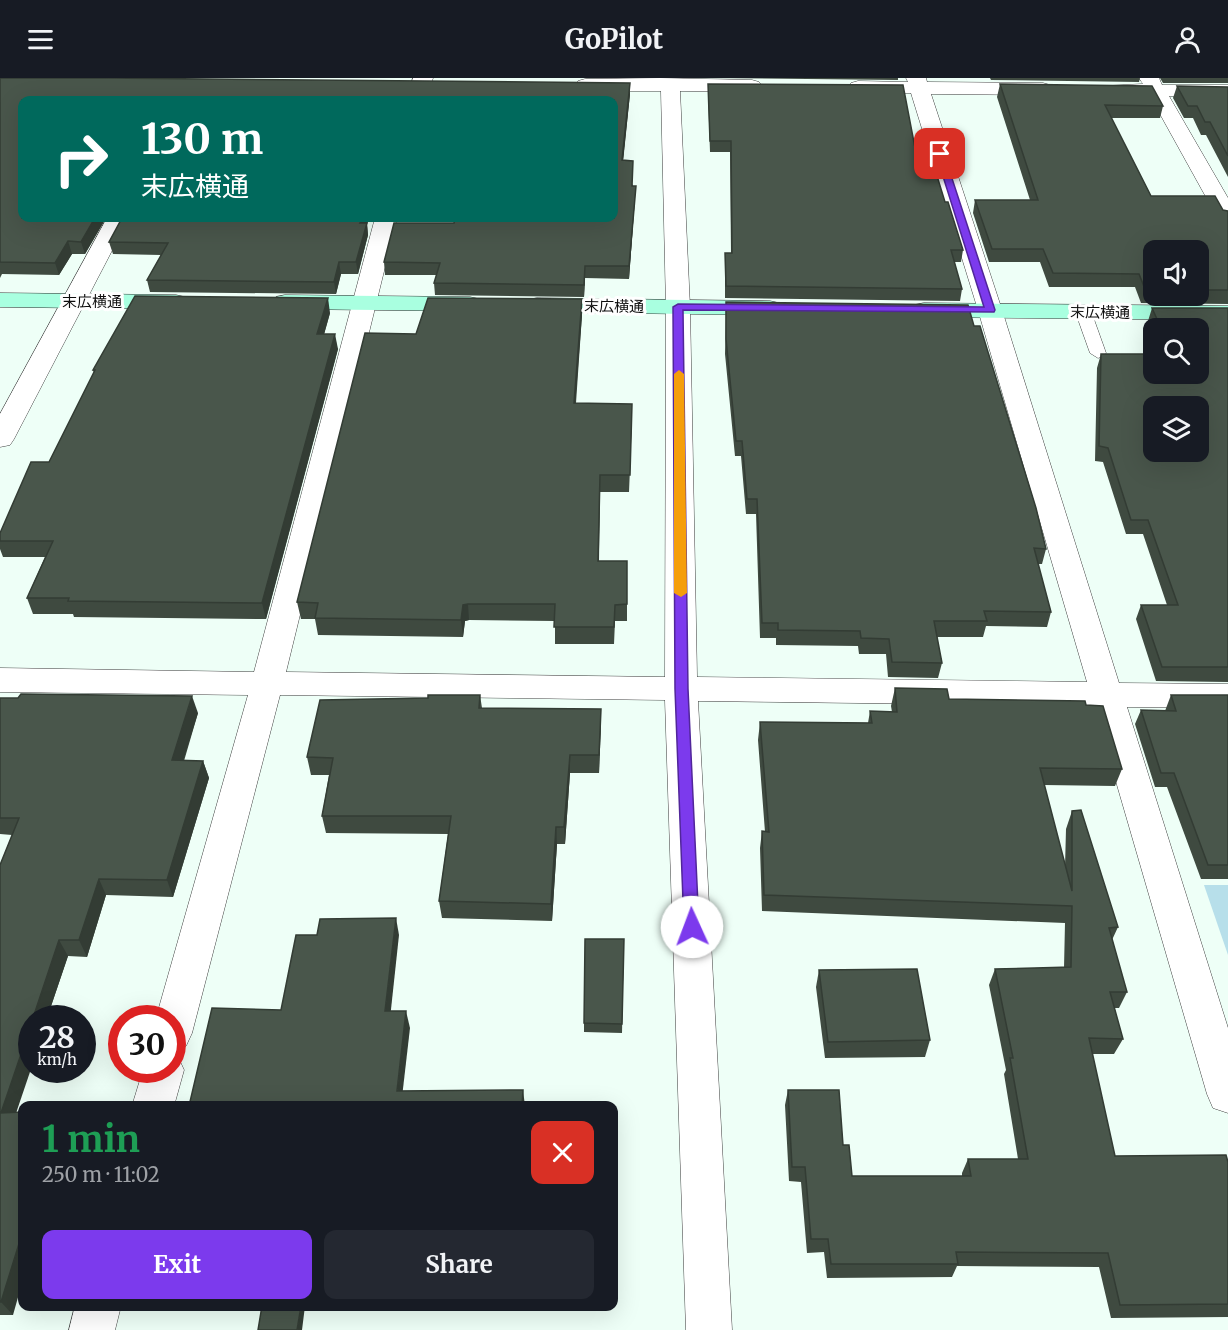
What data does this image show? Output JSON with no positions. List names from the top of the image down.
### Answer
{
  "streets": {
    "street": ["末広横通"]
  },
  "page": {
    "header": "GoPilot",
    "turn": ["130 m", "末広横通"],
    "speed": "28 km/h",
    "limit": "30",
    "heading": ["1 min", "250 m · 11:02"],
    "buttons": ["Exit", "Share"]
  }
}
